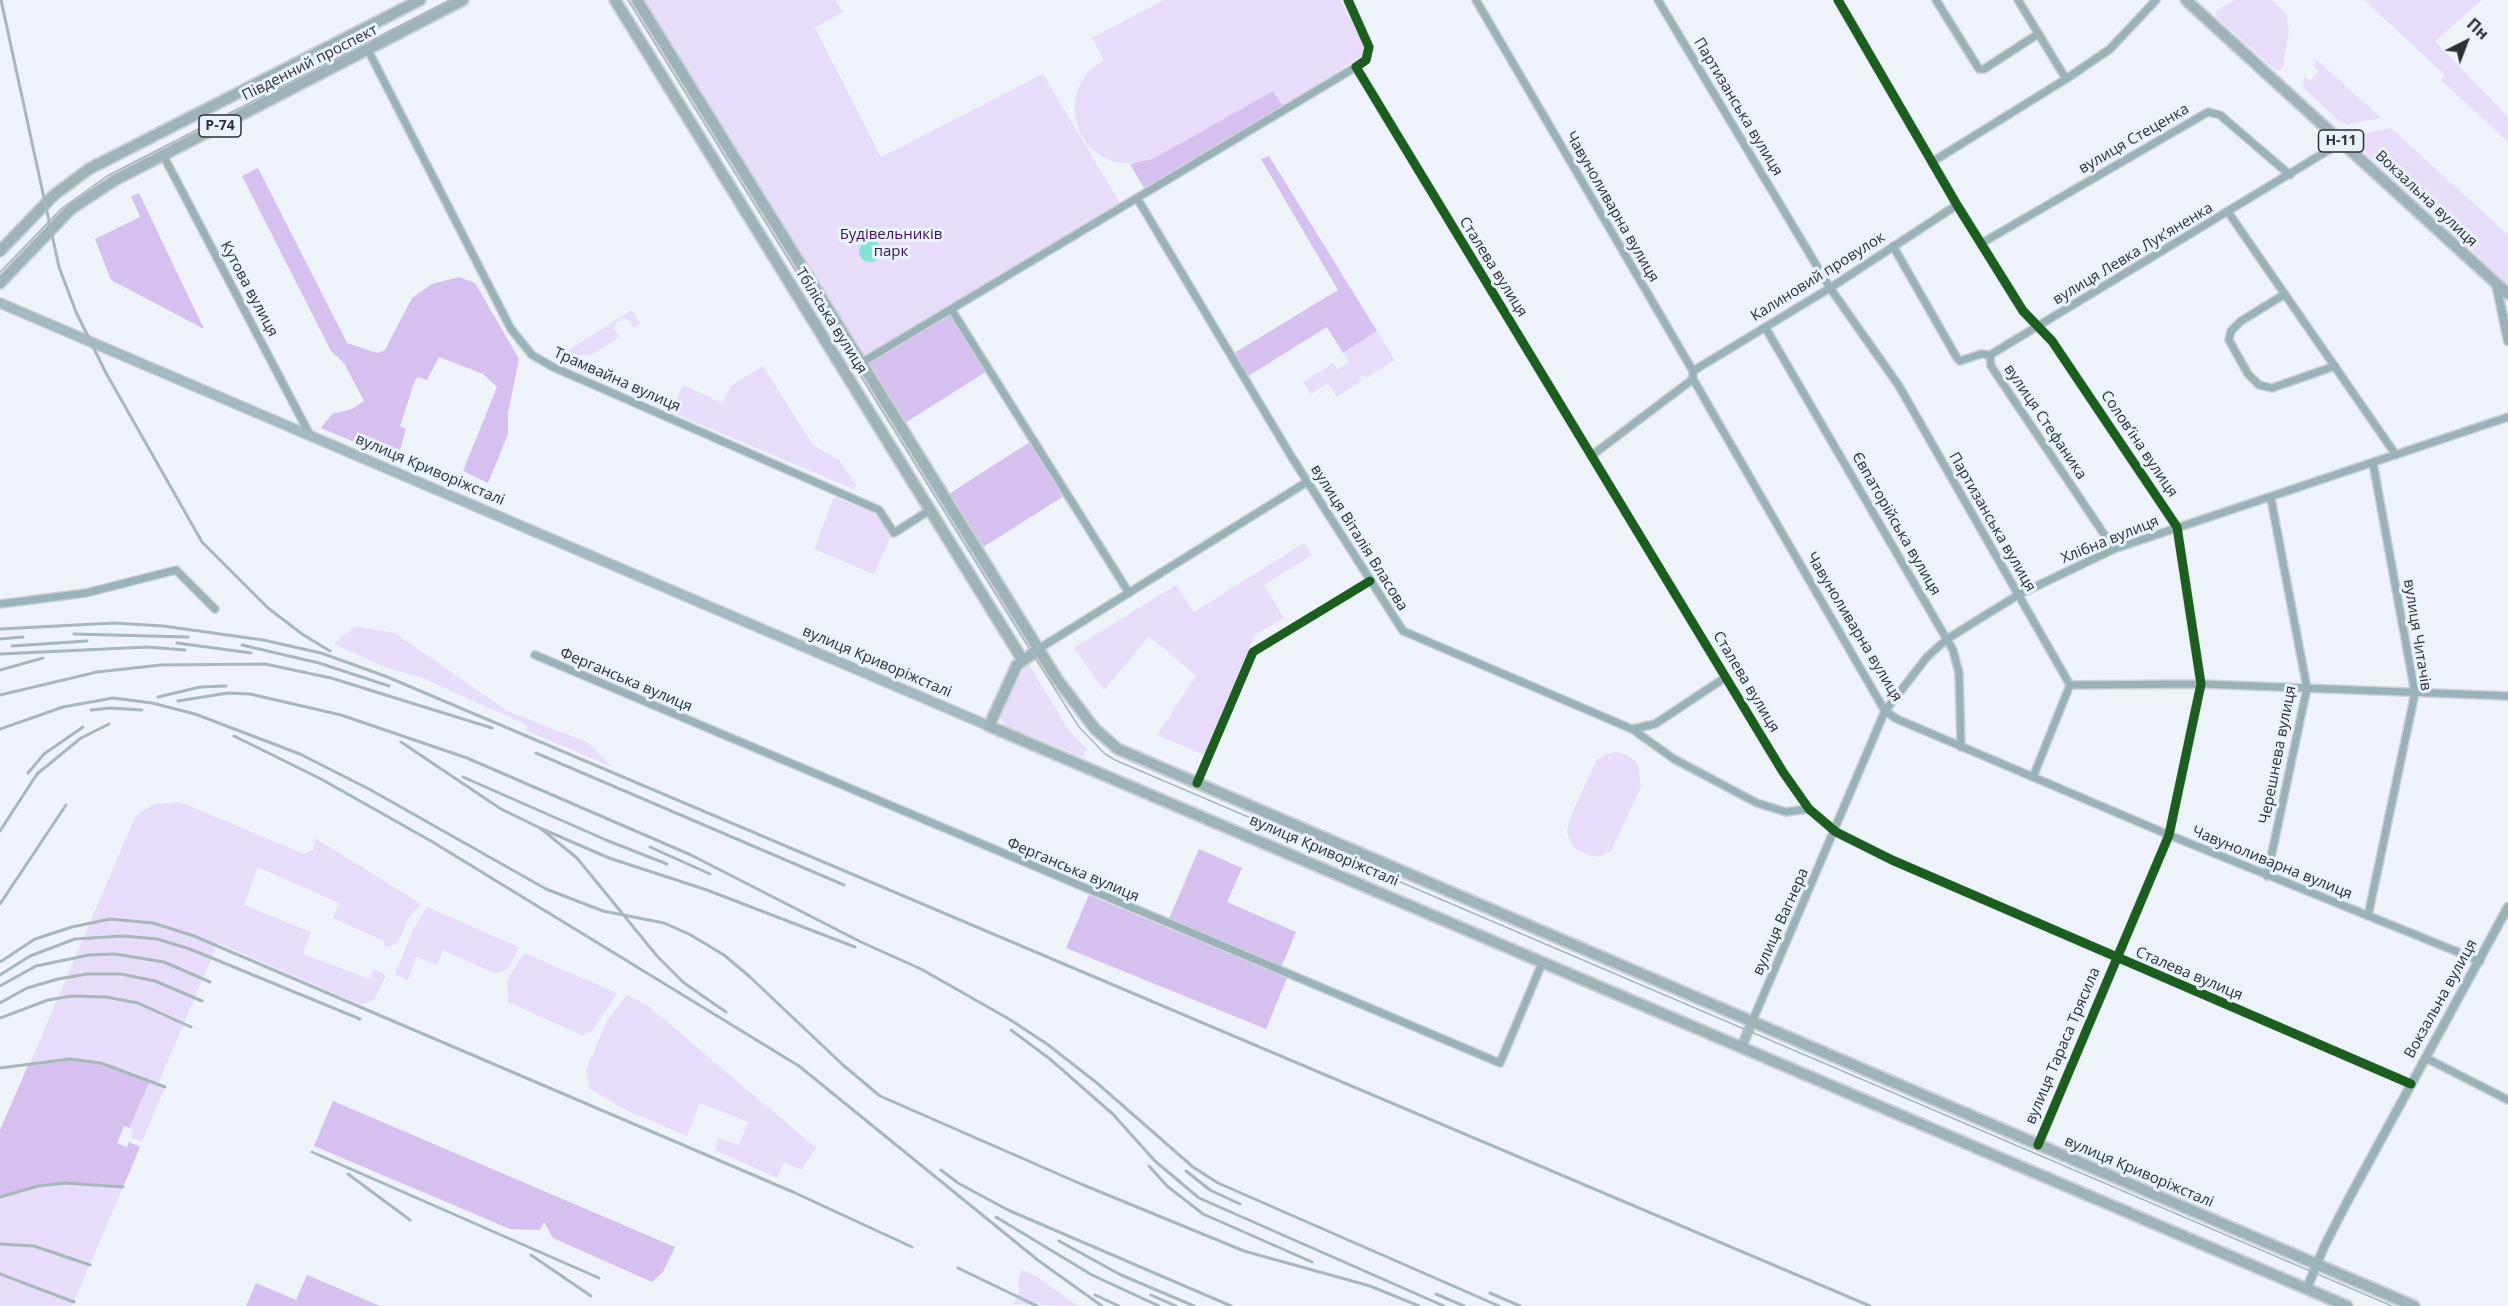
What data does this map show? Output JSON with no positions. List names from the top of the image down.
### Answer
{
  "streets": {
    "main road": [
      "Південний проспект",
      "Р-74",
      "Н-11",
      "Вокзальна вулиця",
      "Тбіліська вулиця",
      "вулиця Криворіжсталі"
    ],
    "street": [
      "Партизанська вулиця",
      "вулиця Стеценка",
      "Чавуноливарна вулиця",
      "вулиця Левка Лукʼяненка",
      "Сталева вулиця",
      "Калиновий провулок",
      "Кутова вулиця",
      "Трамвайна вулиця",
      "вулиця Стефаника",
      "Соловʼїна вулиця",
      "Євпаторійська вулиця",
      "вулиця Віталія Власова",
      "Хлібна вулиця",
      "вулиця Читачів",
      "Ферганська вулиця",
      "Черешнева вулиця",
      "вулиця Вагнера",
      "вулиця Тараса Трясила"
    ]
  },
  "crossings": [
    ["Південний проспект", "Кутова вулиця"],
    ["Південний проспект", "Трамвайна вулиця"],
    ["Партизанська вулиця", "Калиновий провулок"],
    ["Партизанська вулиця", "Хлібна вулиця"],
    ["вулиця Стеценка", "вулиця Левка Лукʼяненка"],
    ["вулиця Стеценка", "Соловʼїна вулиця"],
    ["Н-11", "Вокзальна вулиця"],
    ["Вокзальна вулиця", "Чавуноливарна вулиця"],
    ["Вокзальна вулиця", "вулиця Левка Лукʼяненка"],
    ["Вокзальна вулиця", "Сталева вулиця"],
    ["Вокзальна вулиця", "вулиця Криворіжсталі"],
    ["Чавуноливарна вулиця", "Калиновий провулок"],
    ["Чавуноливарна вулиця", "Соловʼїна вулиця"],
    ["Чавуноливарна вулиця", "Євпаторійська вулиця"],
    ["Чавуноливарна вулиця", "Хлібна вулиця"],
    ["Чавуноливарна вулиця", "вулиця Читачів"],
    ["Чавуноливарна вулиця", "Черешнева вулиця"],
    ["вулиця Левка Лукʼяненка", "вулиця Стефаника"],
    ["вулиця Левка Лукʼяненка", "Соловʼїна вулиця"],
    ["Сталева вулиця", "Калиновий провулок"],
    ["Сталева вулиця", "Соловʼїна вулиця"],
    ["Сталева вулиця", "вулиця Віталія Власова"],
    ["Сталева вулиця", "Хлібна вулиця"],
    ["Сталева вулиця", "вулиця Вагнера"],
    ["Сталева вулиця", "вулиця Тараса Трясила"],
    ["Калиновий провулок", "вулиця Стефаника"],
    ["Калиновий провулок", "Соловʼїна вулиця"],
    ["Калиновий провулок", "Євпаторійська вулиця"],
    ["Кутова вулиця", "вулиця Криворіжсталі"],
    ["Тбіліська вулиця", "Трамвайна вулиця"],
    ["Тбіліська вулиця", "вулиця Криворіжсталі"],
    ["вулиця Стефаника", "Хлібна вулиця"],
    ["Соловʼїна вулиця", "Хлібна вулиця"],
    ["Соловʼїна вулиця", "вулиця Тараса Трясила"],
    ["вулиця Криворіжсталі", "Ферганська вулиця"],
    ["вулиця Криворіжсталі", "вулиця Вагнера"],
    ["вулиця Криворіжсталі", "вулиця Тараса Трясила"],
    ["Євпаторійська вулиця", "Хлібна вулиця"],
    ["Хлібна вулиця", "вулиця Читачів"],
    ["Хлібна вулиця", "Черешнева вулиця"],
    ["Хлібна вулиця", "вулиця Вагнера"]
  ],
  "parks": ["Будівельників парк"],
  "north": "top right"
}
